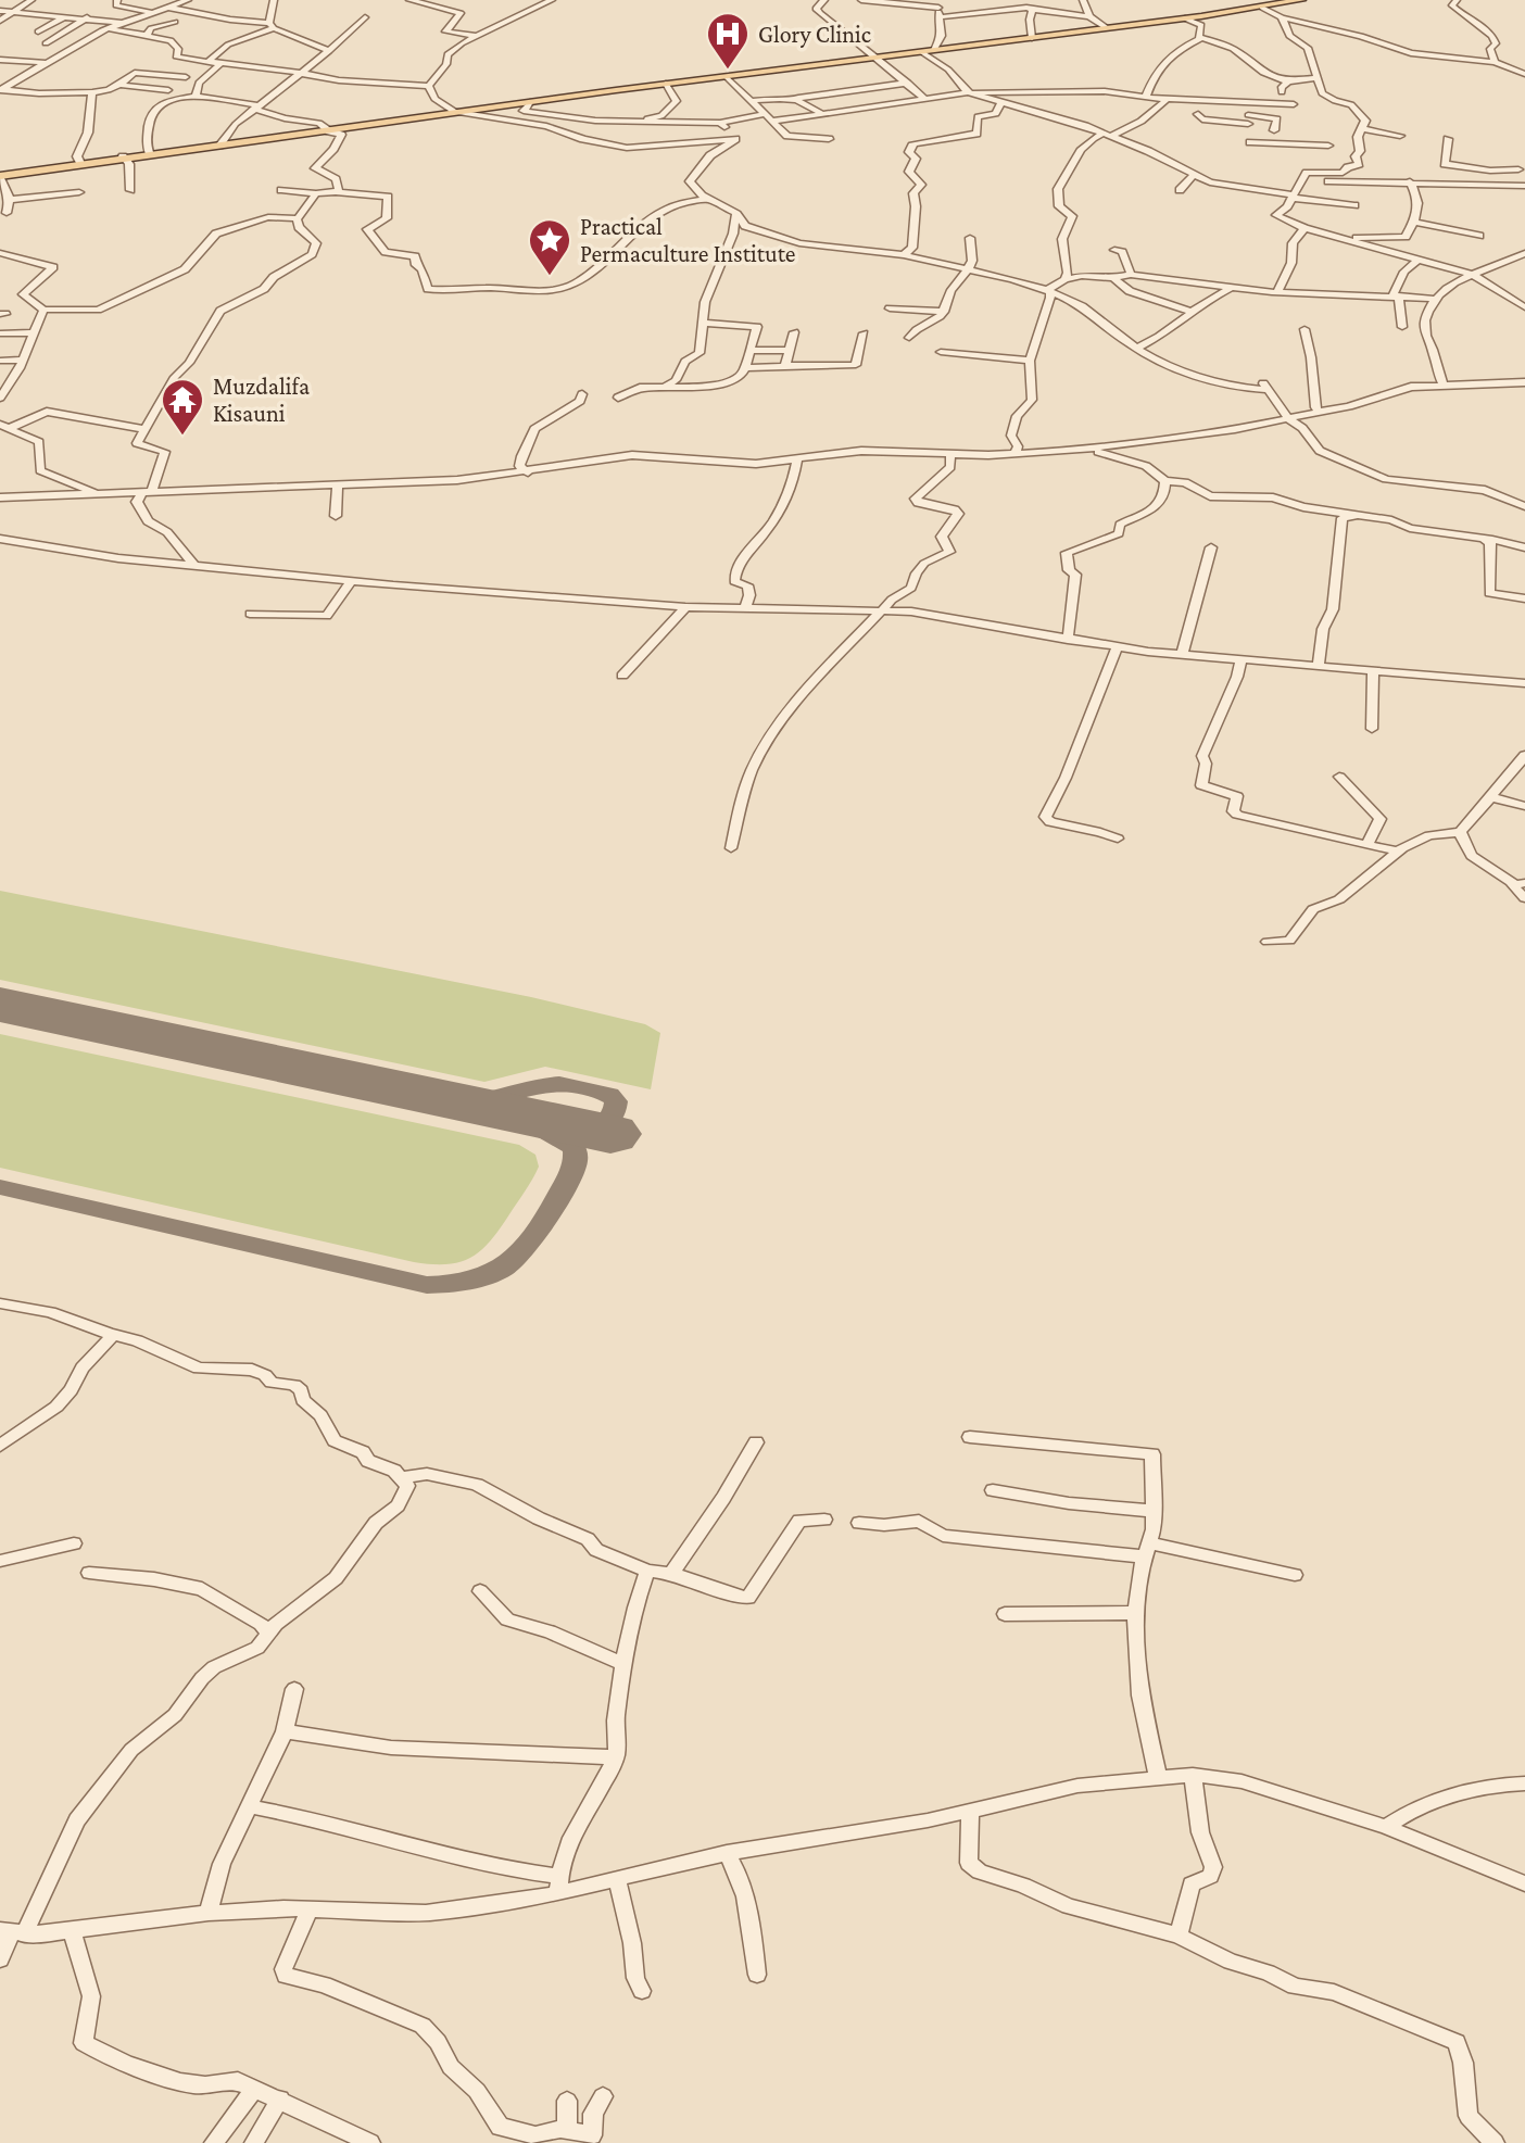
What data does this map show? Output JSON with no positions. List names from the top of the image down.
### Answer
{
  "places": {
    "hospital": ["Glory Clinic"],
    "place": ["Practical Permaculture Institute"],
    "temple": ["Muzdalifa Kisauni"]
  }
}
